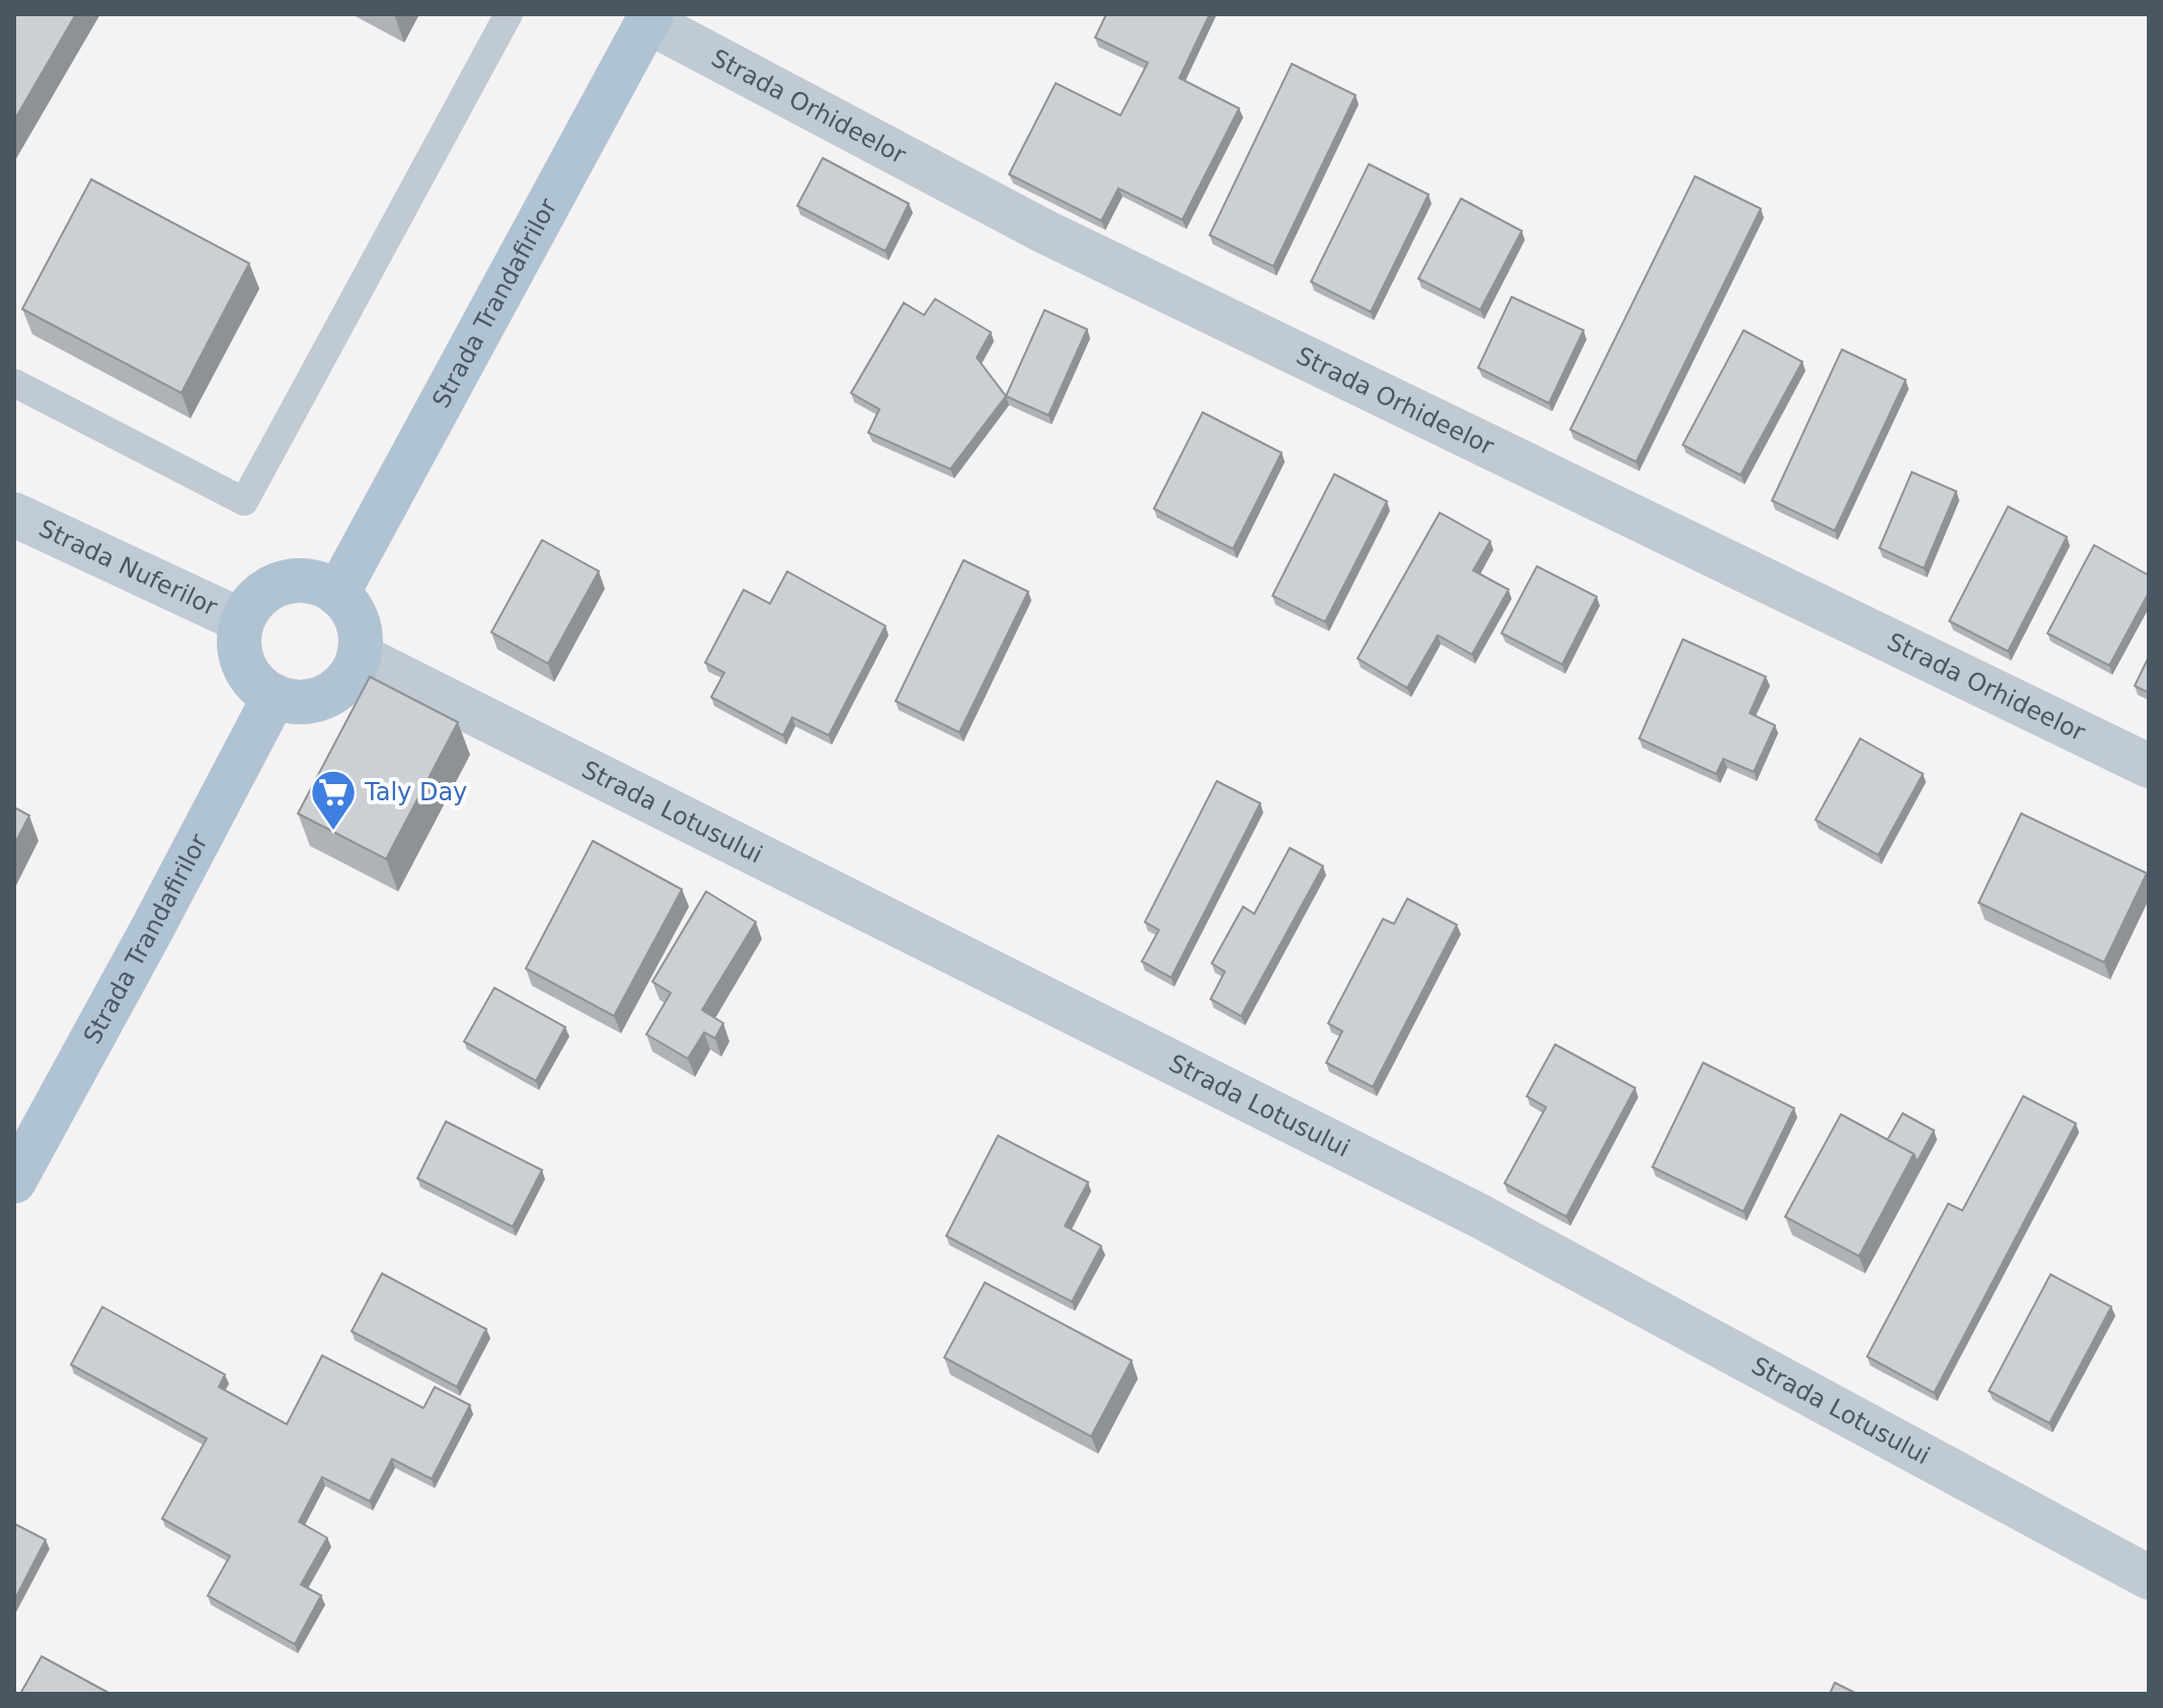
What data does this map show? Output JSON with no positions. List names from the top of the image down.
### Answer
{
  "streets": {
    "main road": ["Strada Trandafirilor", "Strada Nuferilor"],
    "street": ["Strada Orhideelor", "Strada Lotusului"]
  },
  "crossings": [
    ["Strada Orhideelor", "Strada Trandafirilor"],
    ["Strada Trandafirilor", "Strada Nuferilor"],
    ["Strada Trandafirilor", "Strada Lotusului"],
    ["Strada Nuferilor", "Strada Lotusului"]
  ],
  "places": {
    "supermarket": ["Taly Day"]
  }
}
